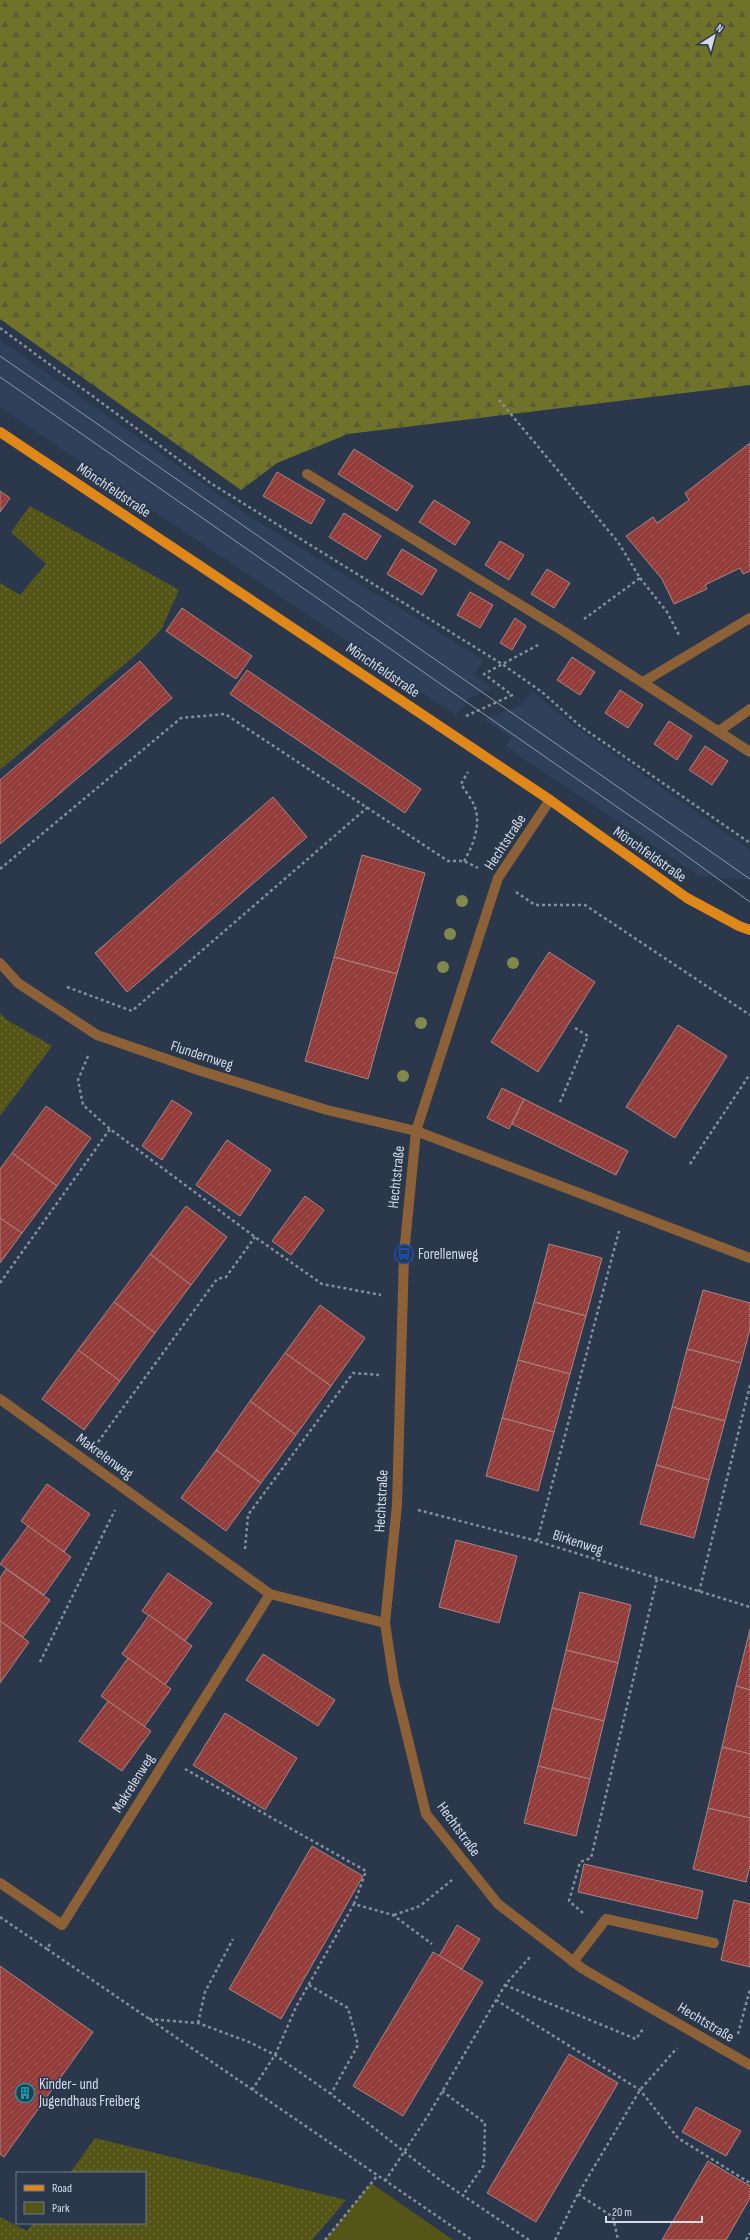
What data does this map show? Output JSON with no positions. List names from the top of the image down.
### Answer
{
  "streets": {
    "main road": ["Mönchfeldstraße"],
    "street": ["Hechtstraße", "Flundernweg", "Makrelenweg"],
    "path": ["Birkenweg"]
  },
  "crossings": [
    ["Mönchfeldstraße", "Hechtstraße"],
    ["Hechtstraße", "Flundernweg"],
    ["Hechtstraße", "Makrelenweg"],
    ["Hechtstraße", "Birkenweg"]
  ],
  "places": {
    "bus stop": ["Forellenweg"],
    "building": ["Kinder- und Jugendhaus Freiberg"]
  },
  "legend": ["Road", "Park"],
  "scale_bar": "20 m",
  "north": "top right"
}
